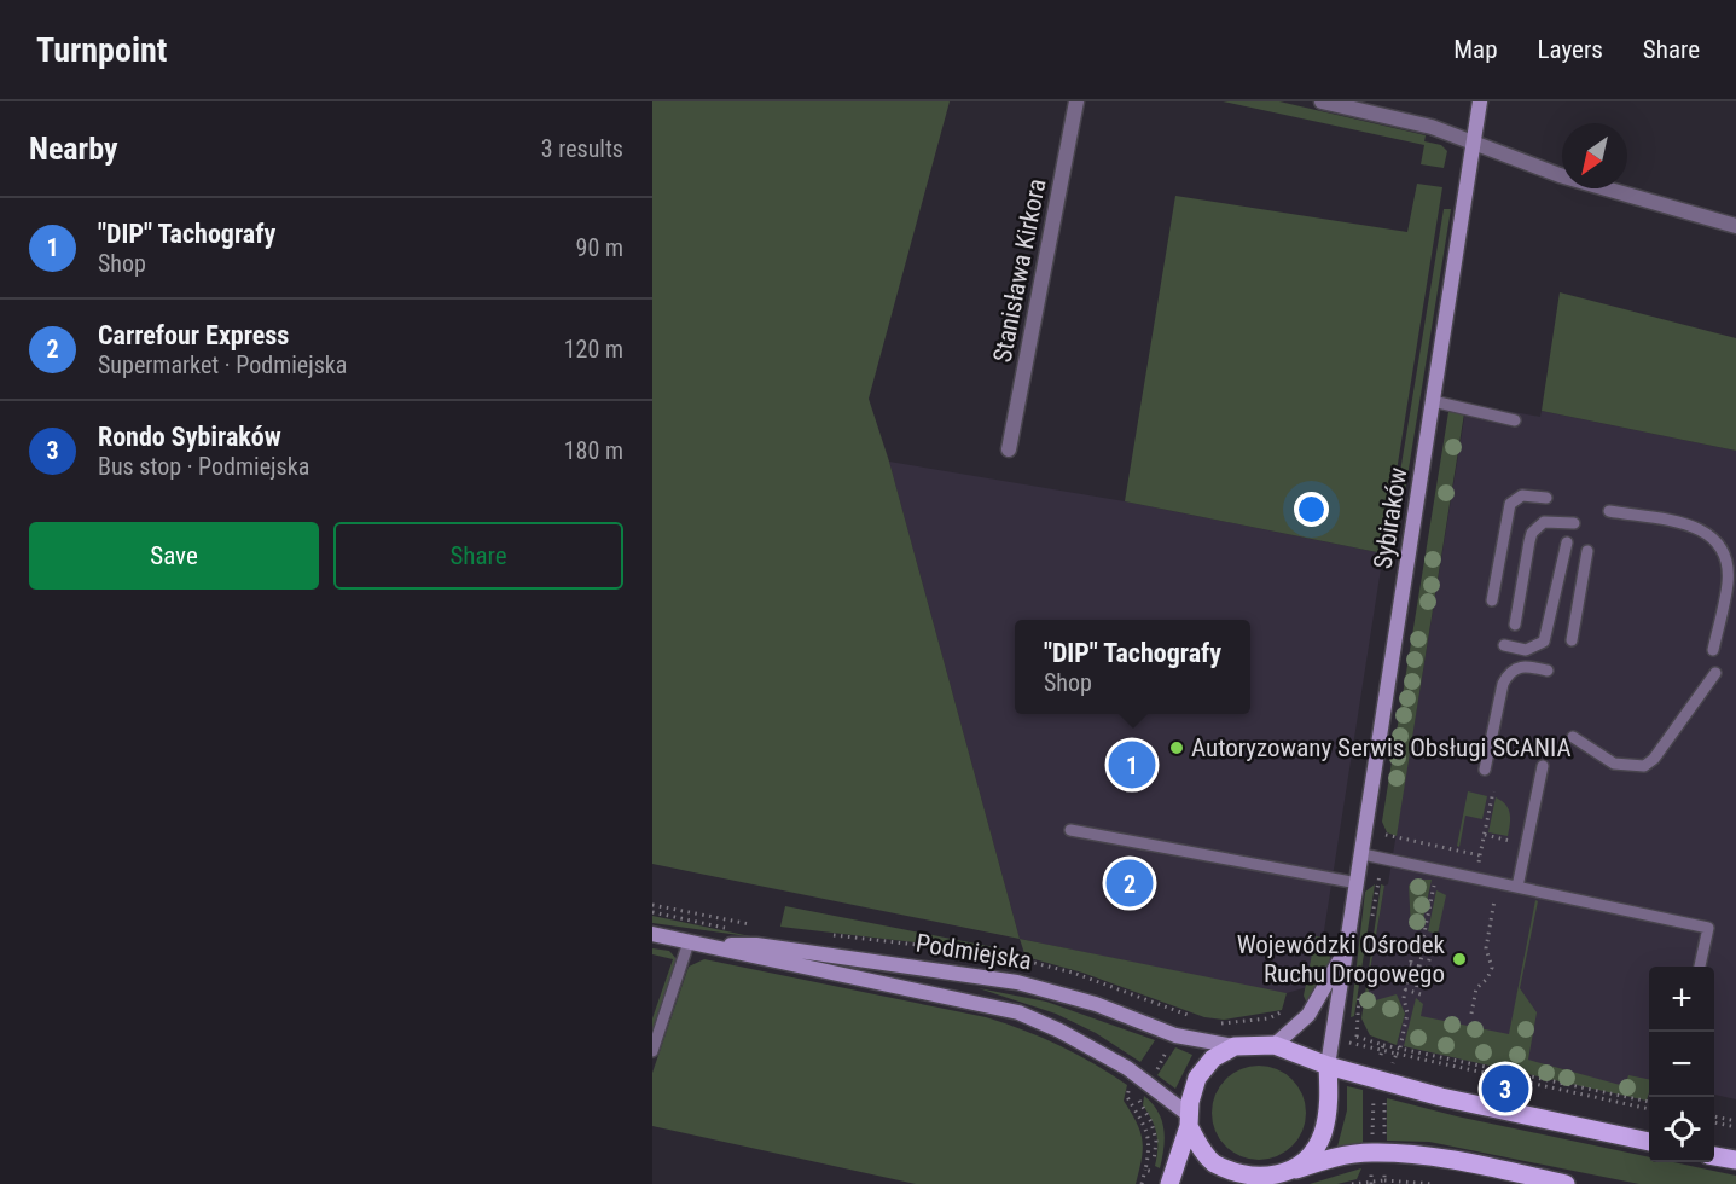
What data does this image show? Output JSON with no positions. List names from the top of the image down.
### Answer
{
  "streets": {
    "street": ["Stanisława Kirkora", "Sybiraków", "Podmiejska"]
  },
  "crossings": [
    ["Sybiraków", "Podmiejska"]
  ],
  "places": ["Autoryzowany Serwis Obsługi SCANIA", "Wojewódzki Ośrodek Ruchu Drogowego"],
  "north": "bottom left",
  "page": {
    "header": "Turnpoint",
    "nav": ["Map", "Layers", "Share"],
    "heading": ["Nearby", "3 results"],
    "list": [
      {
        "mark": "1",
        "name": "\"DIP\" Tachografy",
        "note": "Shop",
        "value": "90 m"
      },
      {
        "mark": "2",
        "name": "Carrefour Express",
        "note": "Supermarket · Podmiejska",
        "value": "120 m"
      },
      {
        "mark": "3",
        "name": "Rondo Sybiraków",
        "note": "Bus stop · Podmiejska",
        "value": "180 m"
      }
    ],
    "buttons": ["Save", "Share"],
    "popup": ["\"DIP\" Tachografy", "Shop"],
    "pins": ["1", "2", "3"],
    "map_buttons": ["+", "−"]
  }
}
